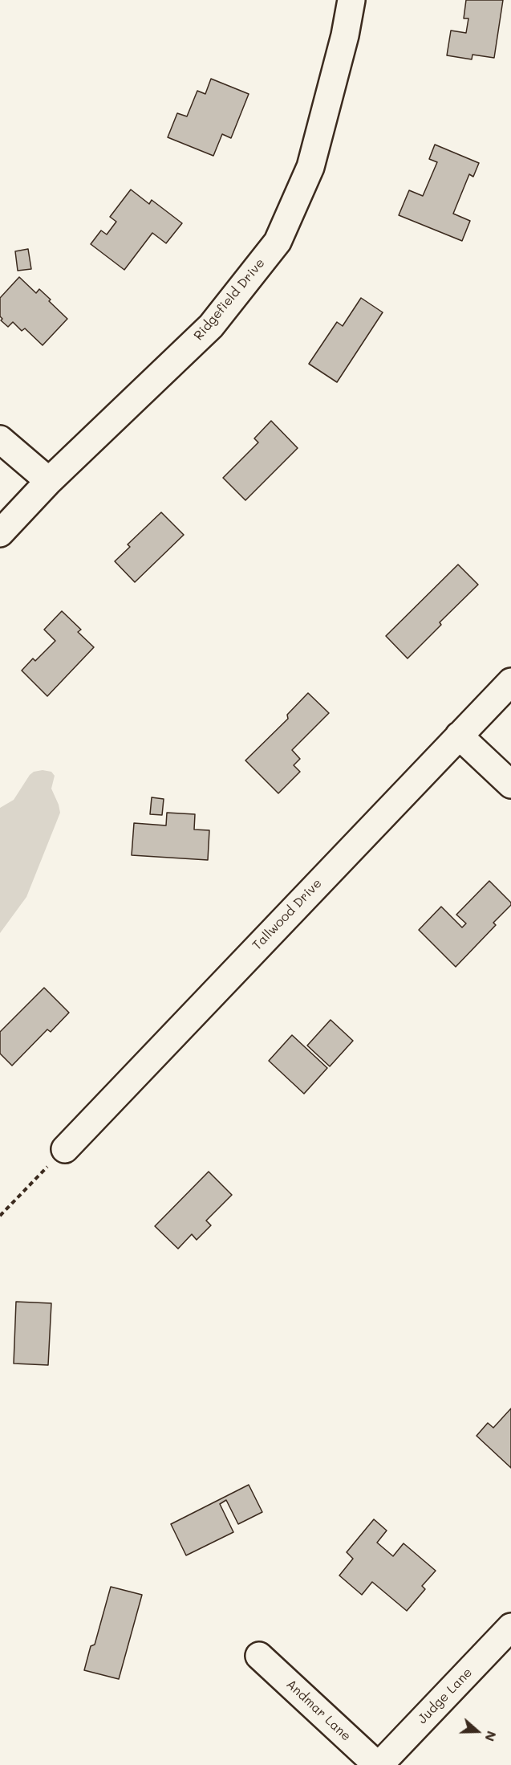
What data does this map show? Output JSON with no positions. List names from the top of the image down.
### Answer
{
  "streets": {
    "street": [
      "Ridgefield Drive",
      "Tallwood Drive",
      "Judge Lane",
      "Andmar Lane"
    ]
  },
  "crossings": [
    ["Judge Lane", "Andmar Lane"]
  ],
  "north": "right"
}
